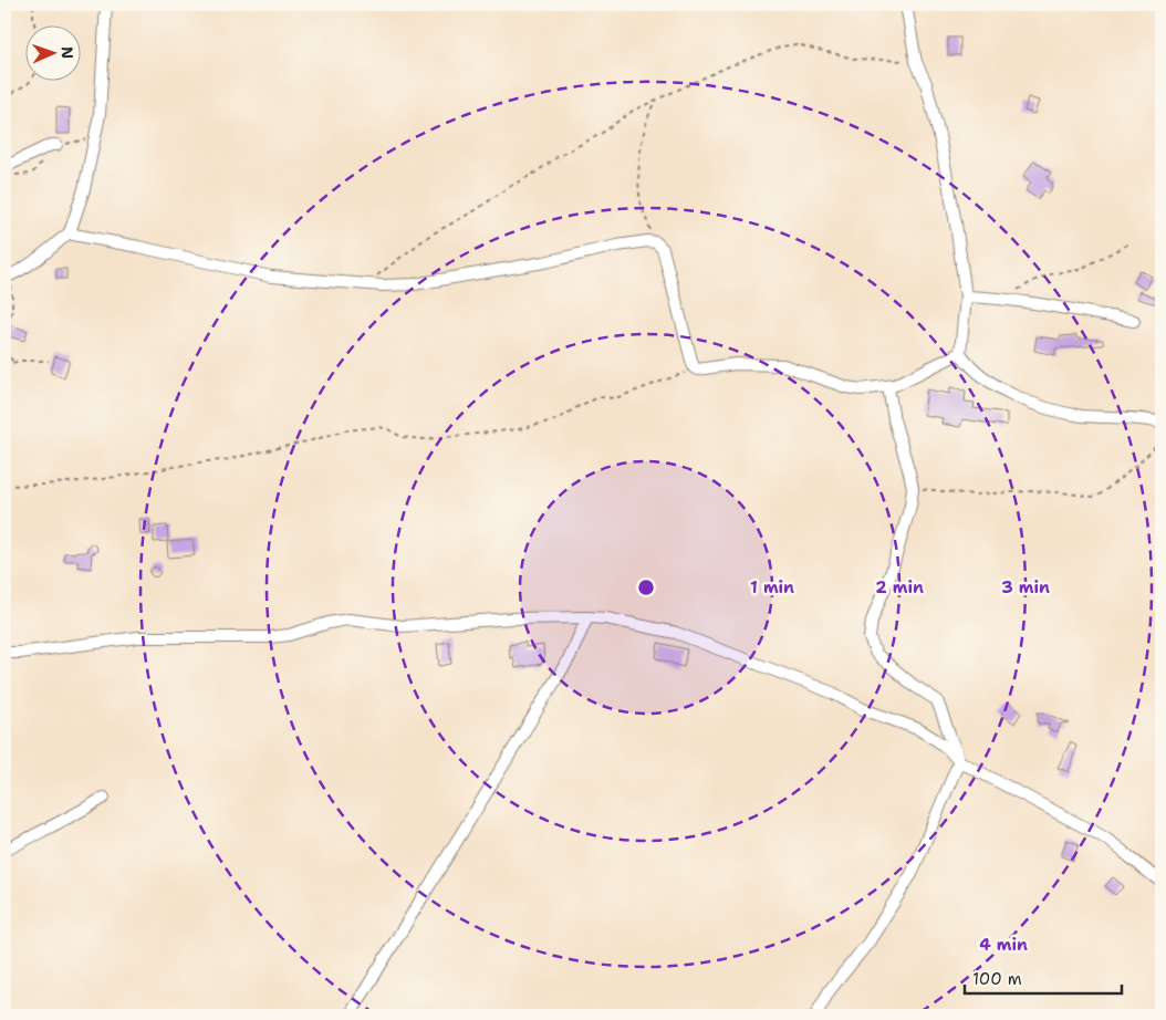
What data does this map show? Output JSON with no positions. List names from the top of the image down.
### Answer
{
  "scale_bar": "100 m",
  "north": "right",
  "rings": [
    "1 min",
    "2 min",
    "3 min",
    "4 min"
  ]
}
